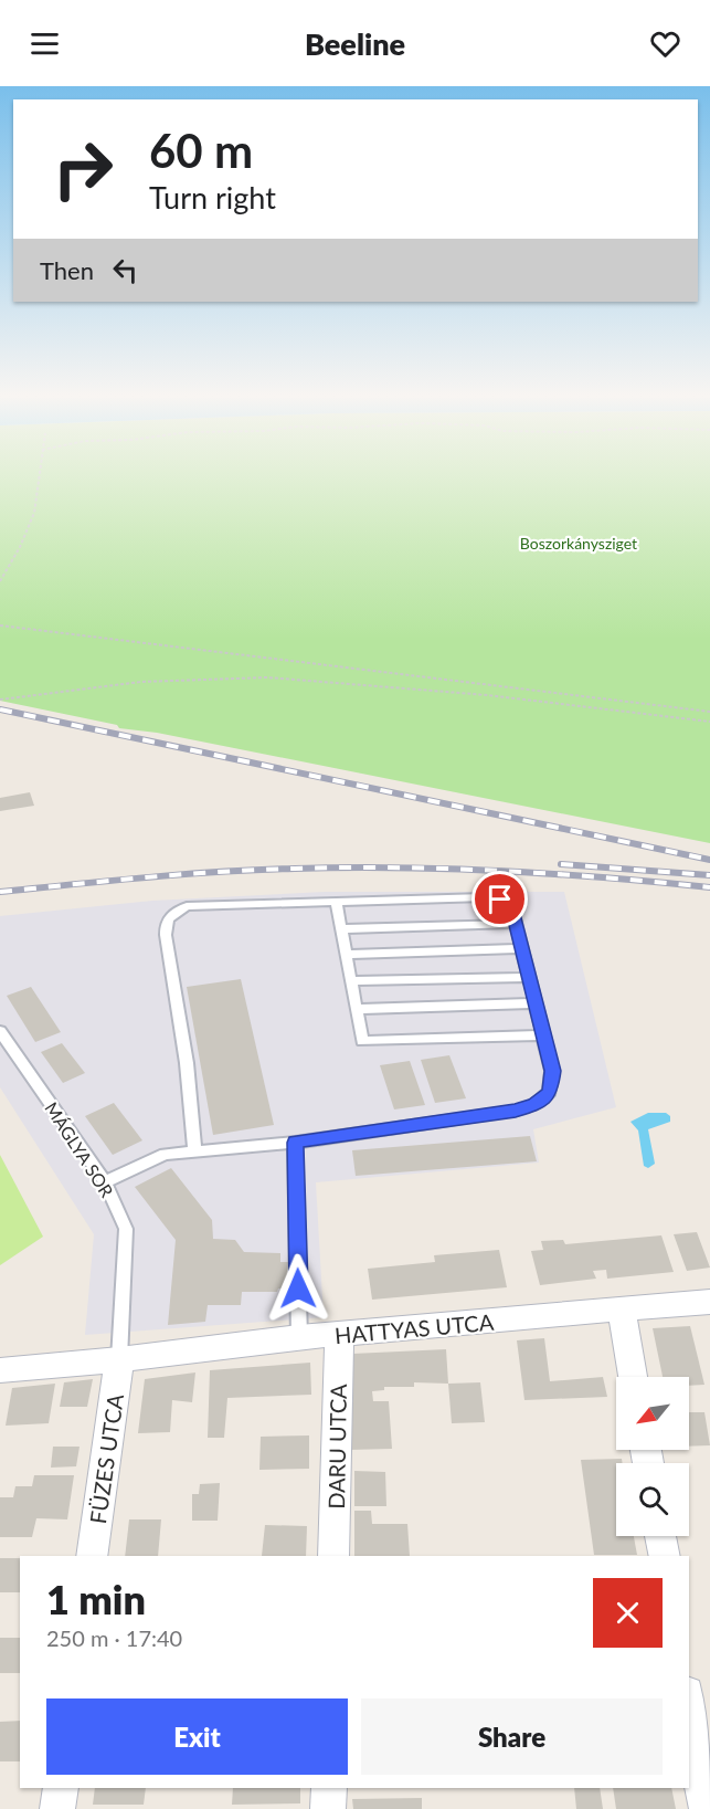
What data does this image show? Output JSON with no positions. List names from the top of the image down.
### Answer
{
  "streets": {
    "street": ["HATTYAS UTCA", "DARU UTCA", "FÜZES UTCA"],
    "lane": ["MÁGLYA SOR"]
  },
  "crossings": [
    ["MÁGLYA SOR", "HATTYAS UTCA"],
    ["MÁGLYA SOR", "FÜZES UTCA"],
    ["HATTYAS UTCA", "DARU UTCA"],
    ["HATTYAS UTCA", "FÜZES UTCA"]
  ],
  "parks": ["Boszorkánysziget"],
  "north": "bottom left",
  "page": {
    "header": "Beeline",
    "turn": ["60 m", "Turn right"],
    "then": "Then",
    "heading": ["1 min", "250 m · 17:40"],
    "buttons": ["Exit", "Share"]
  }
}
